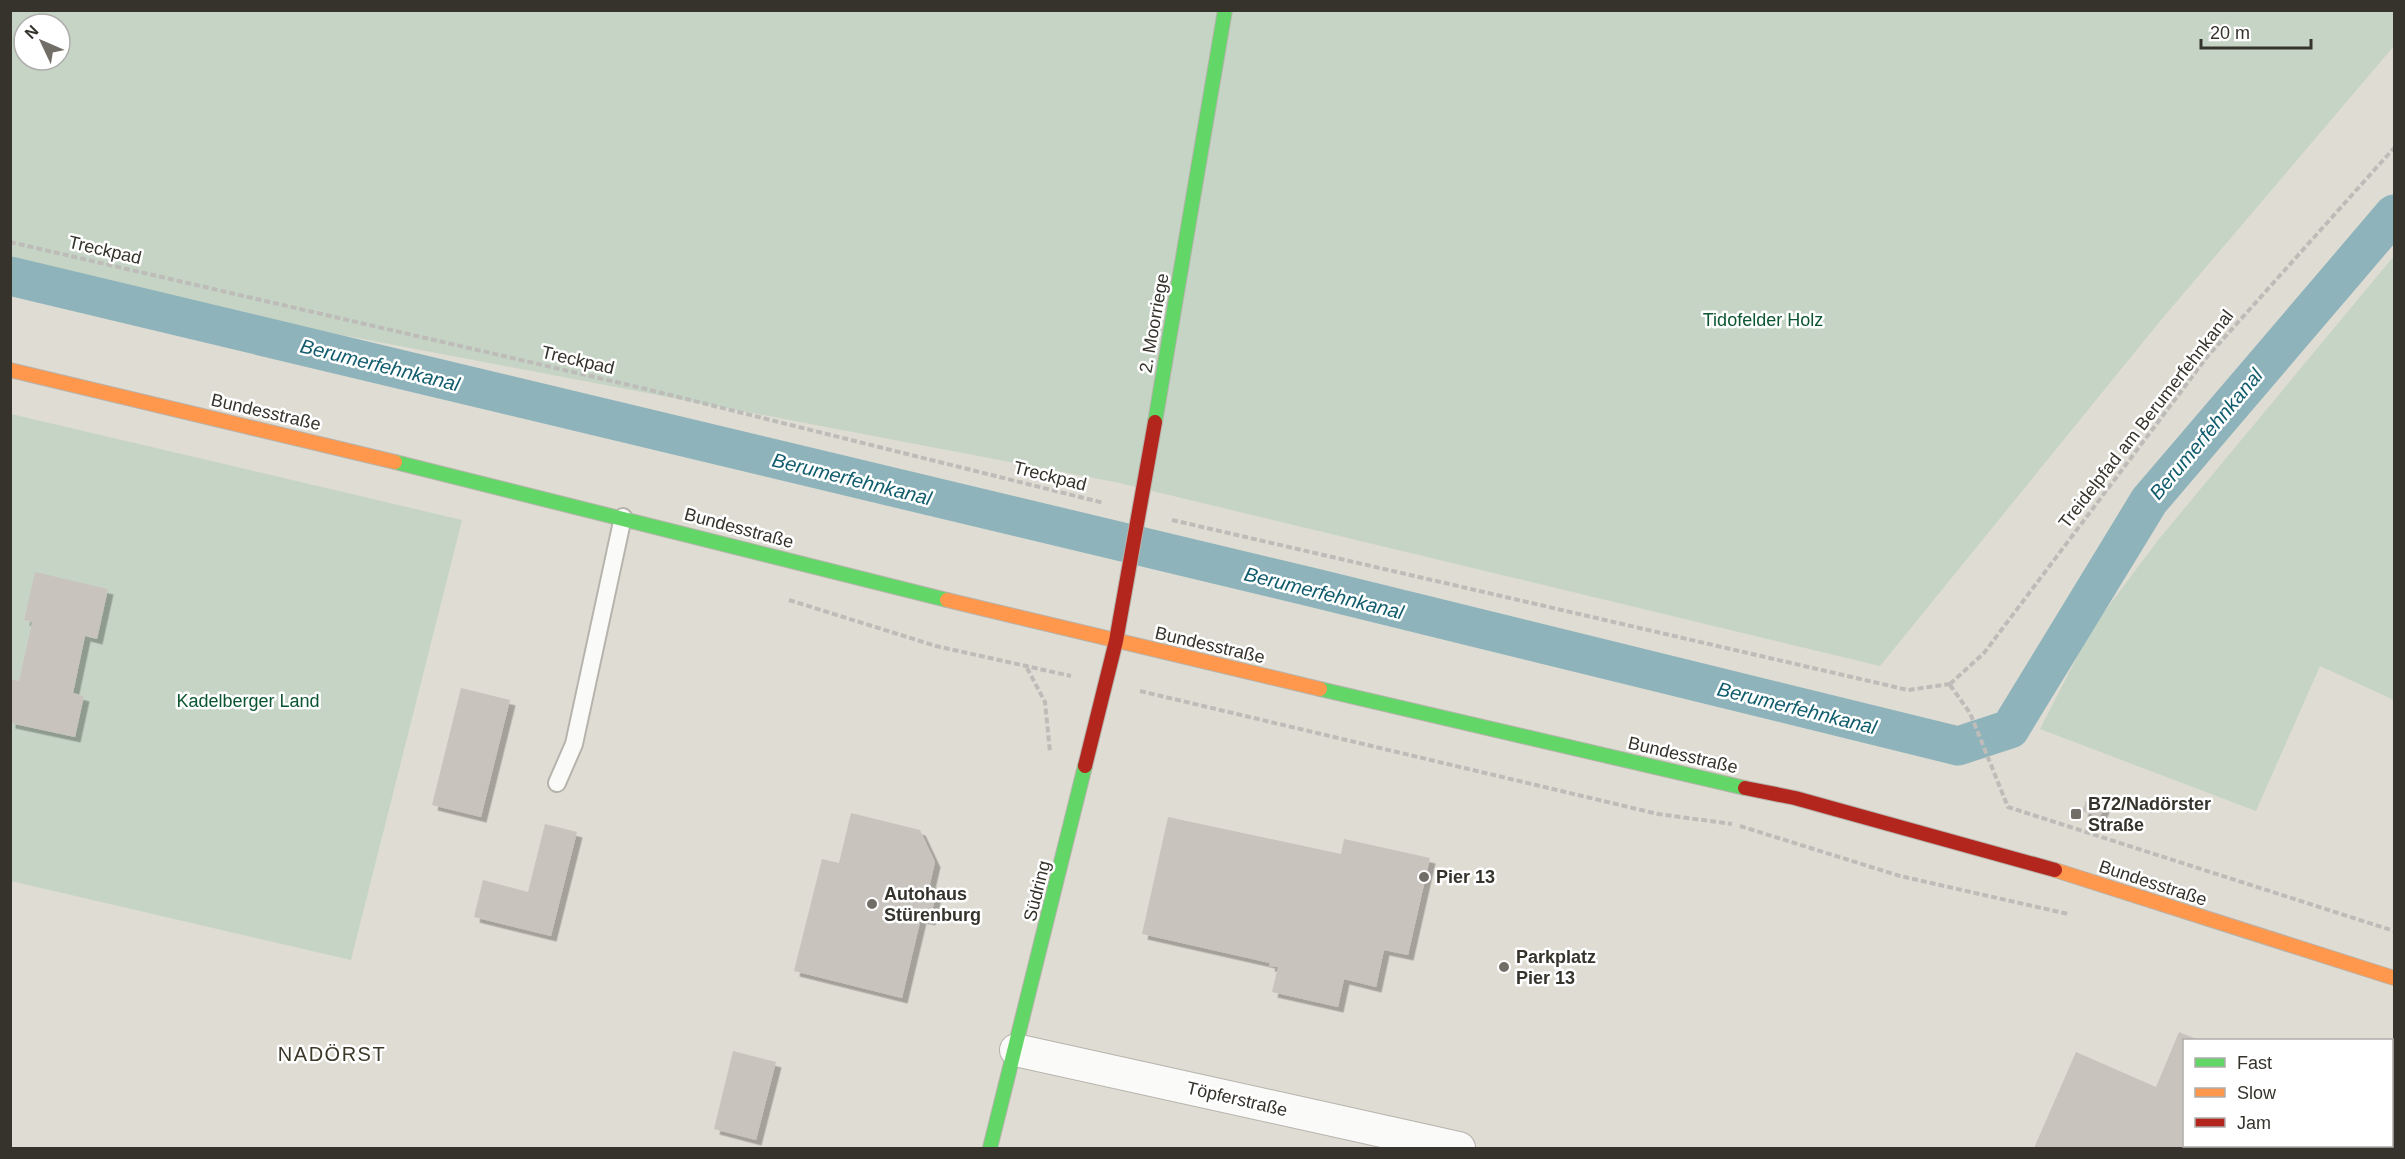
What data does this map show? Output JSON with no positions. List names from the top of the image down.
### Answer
{
  "streets": {
    "main road": ["2. Moorriege", "Bundesstraße", "Südring"],
    "street": ["Töpferstraße"],
    "path": ["Treckpad", "Treidelpfad am Berumerfehnkanal"]
  },
  "crossings": [
    ["Treckpad", "2. Moorriege"],
    ["Treckpad", "Treidelpfad am Berumerfehnkanal"],
    ["2. Moorriege", "Bundesstraße"],
    ["2. Moorriege", "Südring"],
    ["Bundesstraße", "Südring"],
    ["Südring", "Töpferstraße"]
  ],
  "districts": ["NADÖRST"],
  "water": ["Berumerfehnkanal"],
  "parks": ["Tidofelder Holz", "Kadelberger Land"],
  "places": {
    "transit": ["B72/Nadörster Straße"],
    "other": ["Pier 13", "Autohaus Stürenburg", "Parkplatz Pier 13"]
  },
  "legend": ["Fast", "Slow", "Jam"],
  "scale_bar": "20 m",
  "north": "top left"
}
